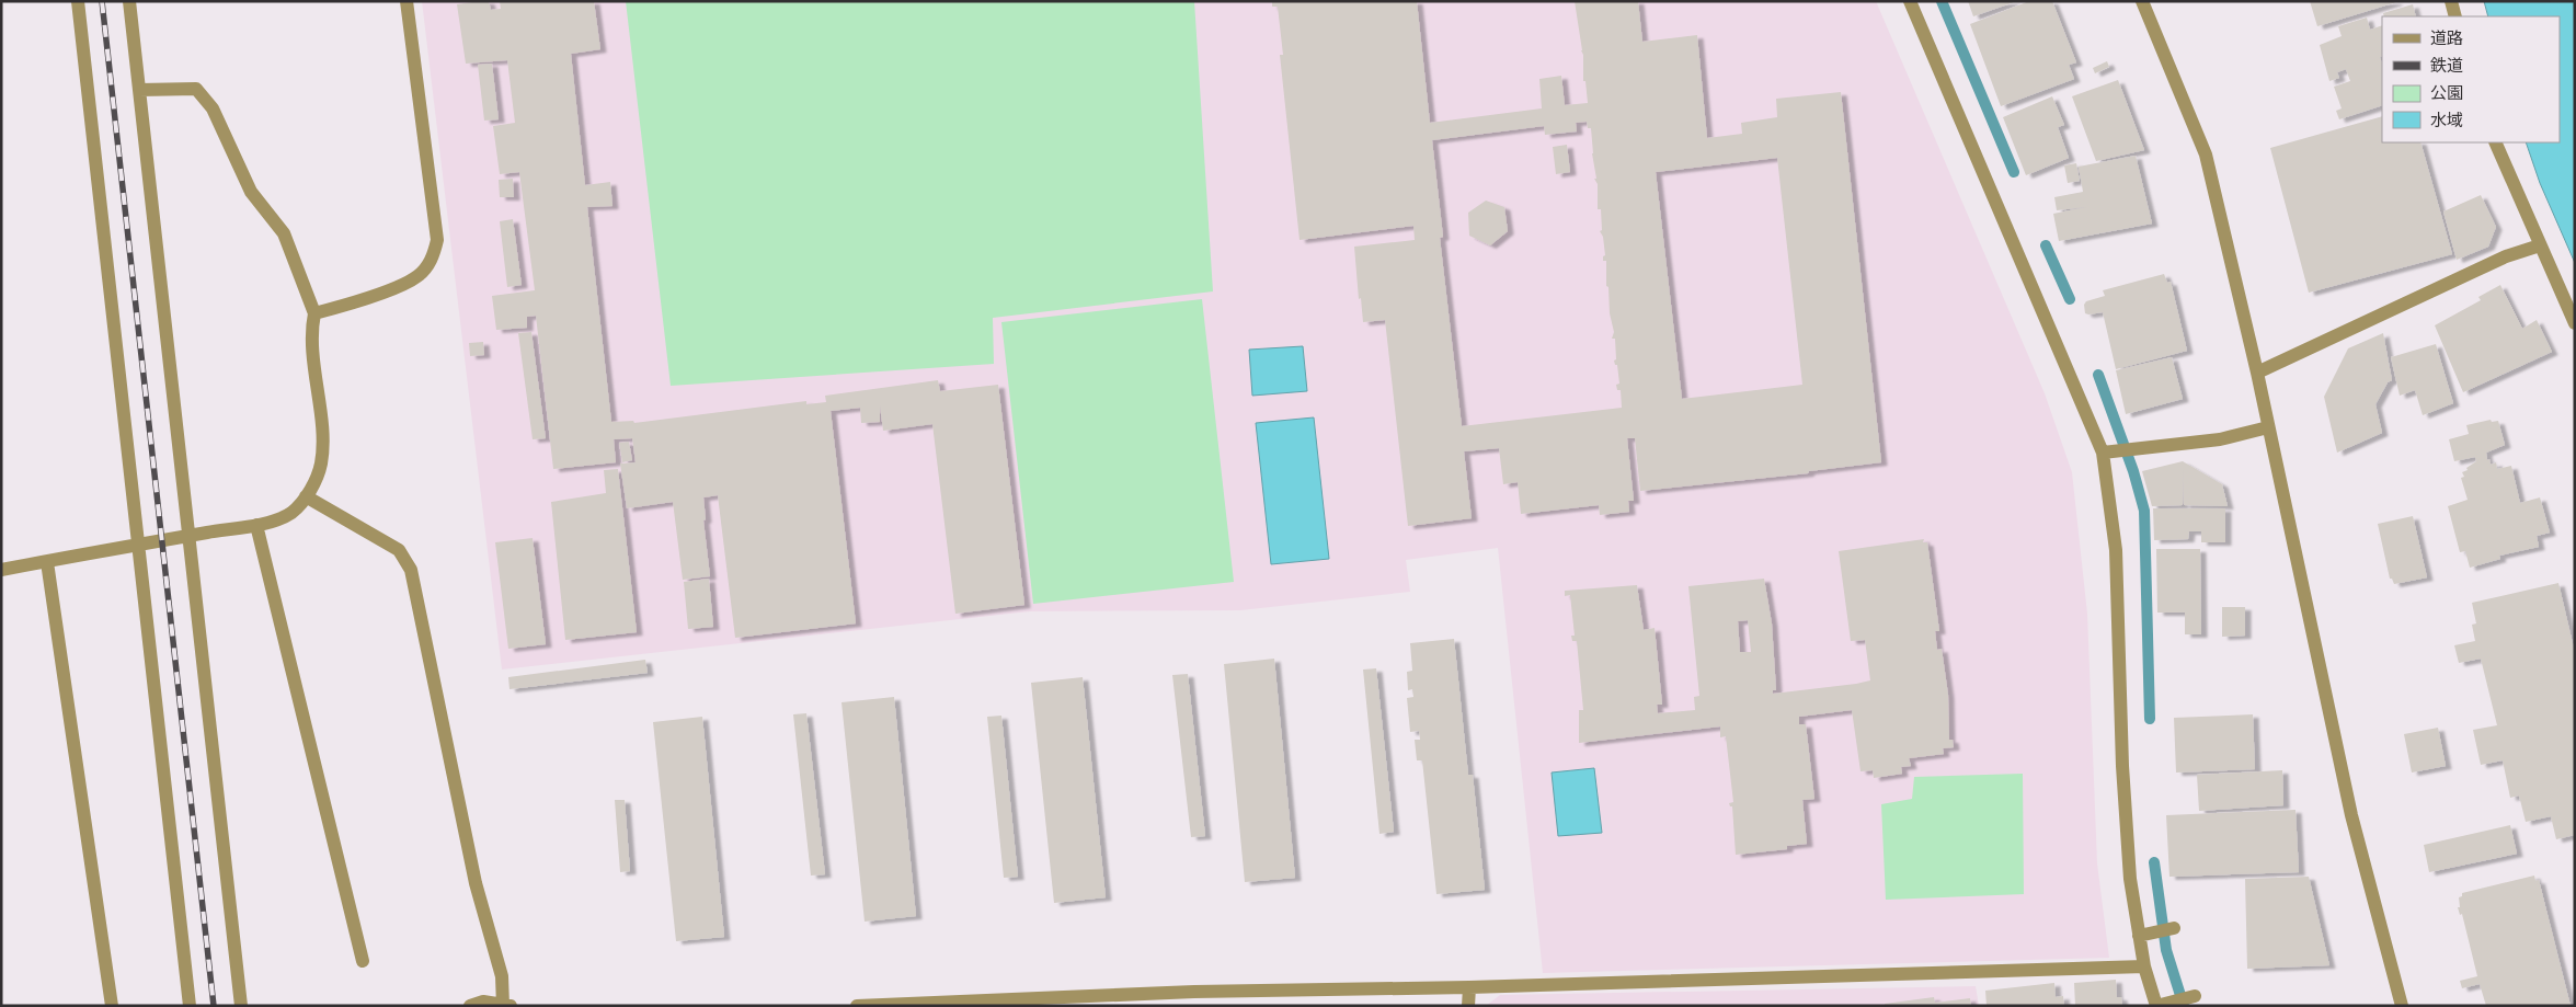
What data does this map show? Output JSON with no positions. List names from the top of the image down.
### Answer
{
  "legend": [
    "道路",
    "鉄道",
    "公園",
    "水域"
  ]
}
